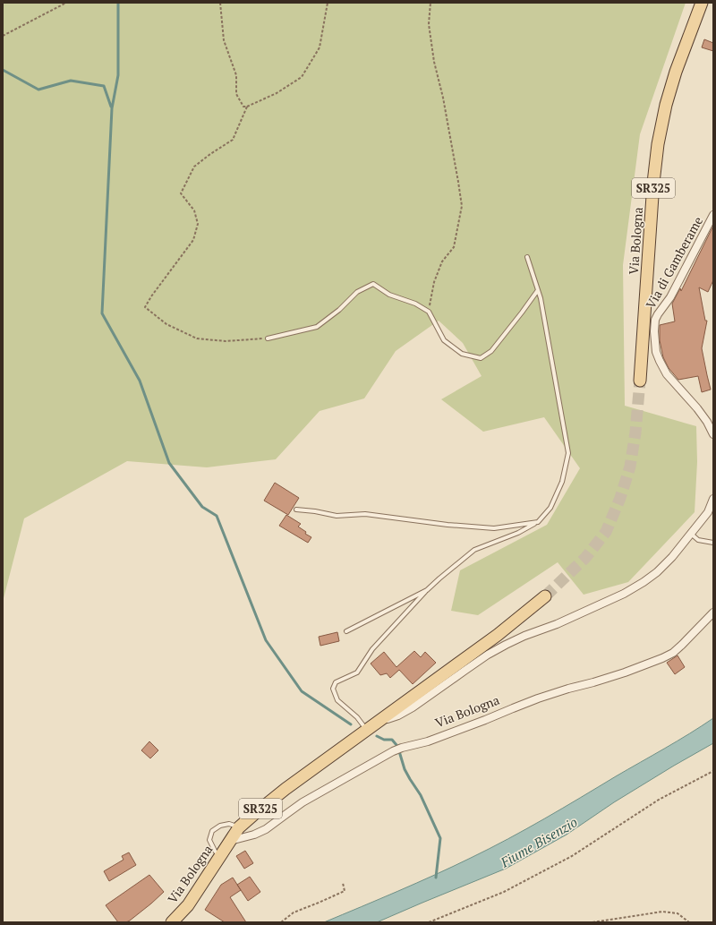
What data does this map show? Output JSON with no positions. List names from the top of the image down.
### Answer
{
  "streets": {
    "main road": ["SR325", "Via Bologna"],
    "street": ["Via di Gamberame"]
  },
  "water": ["Fiume Bisenzio"]
}
